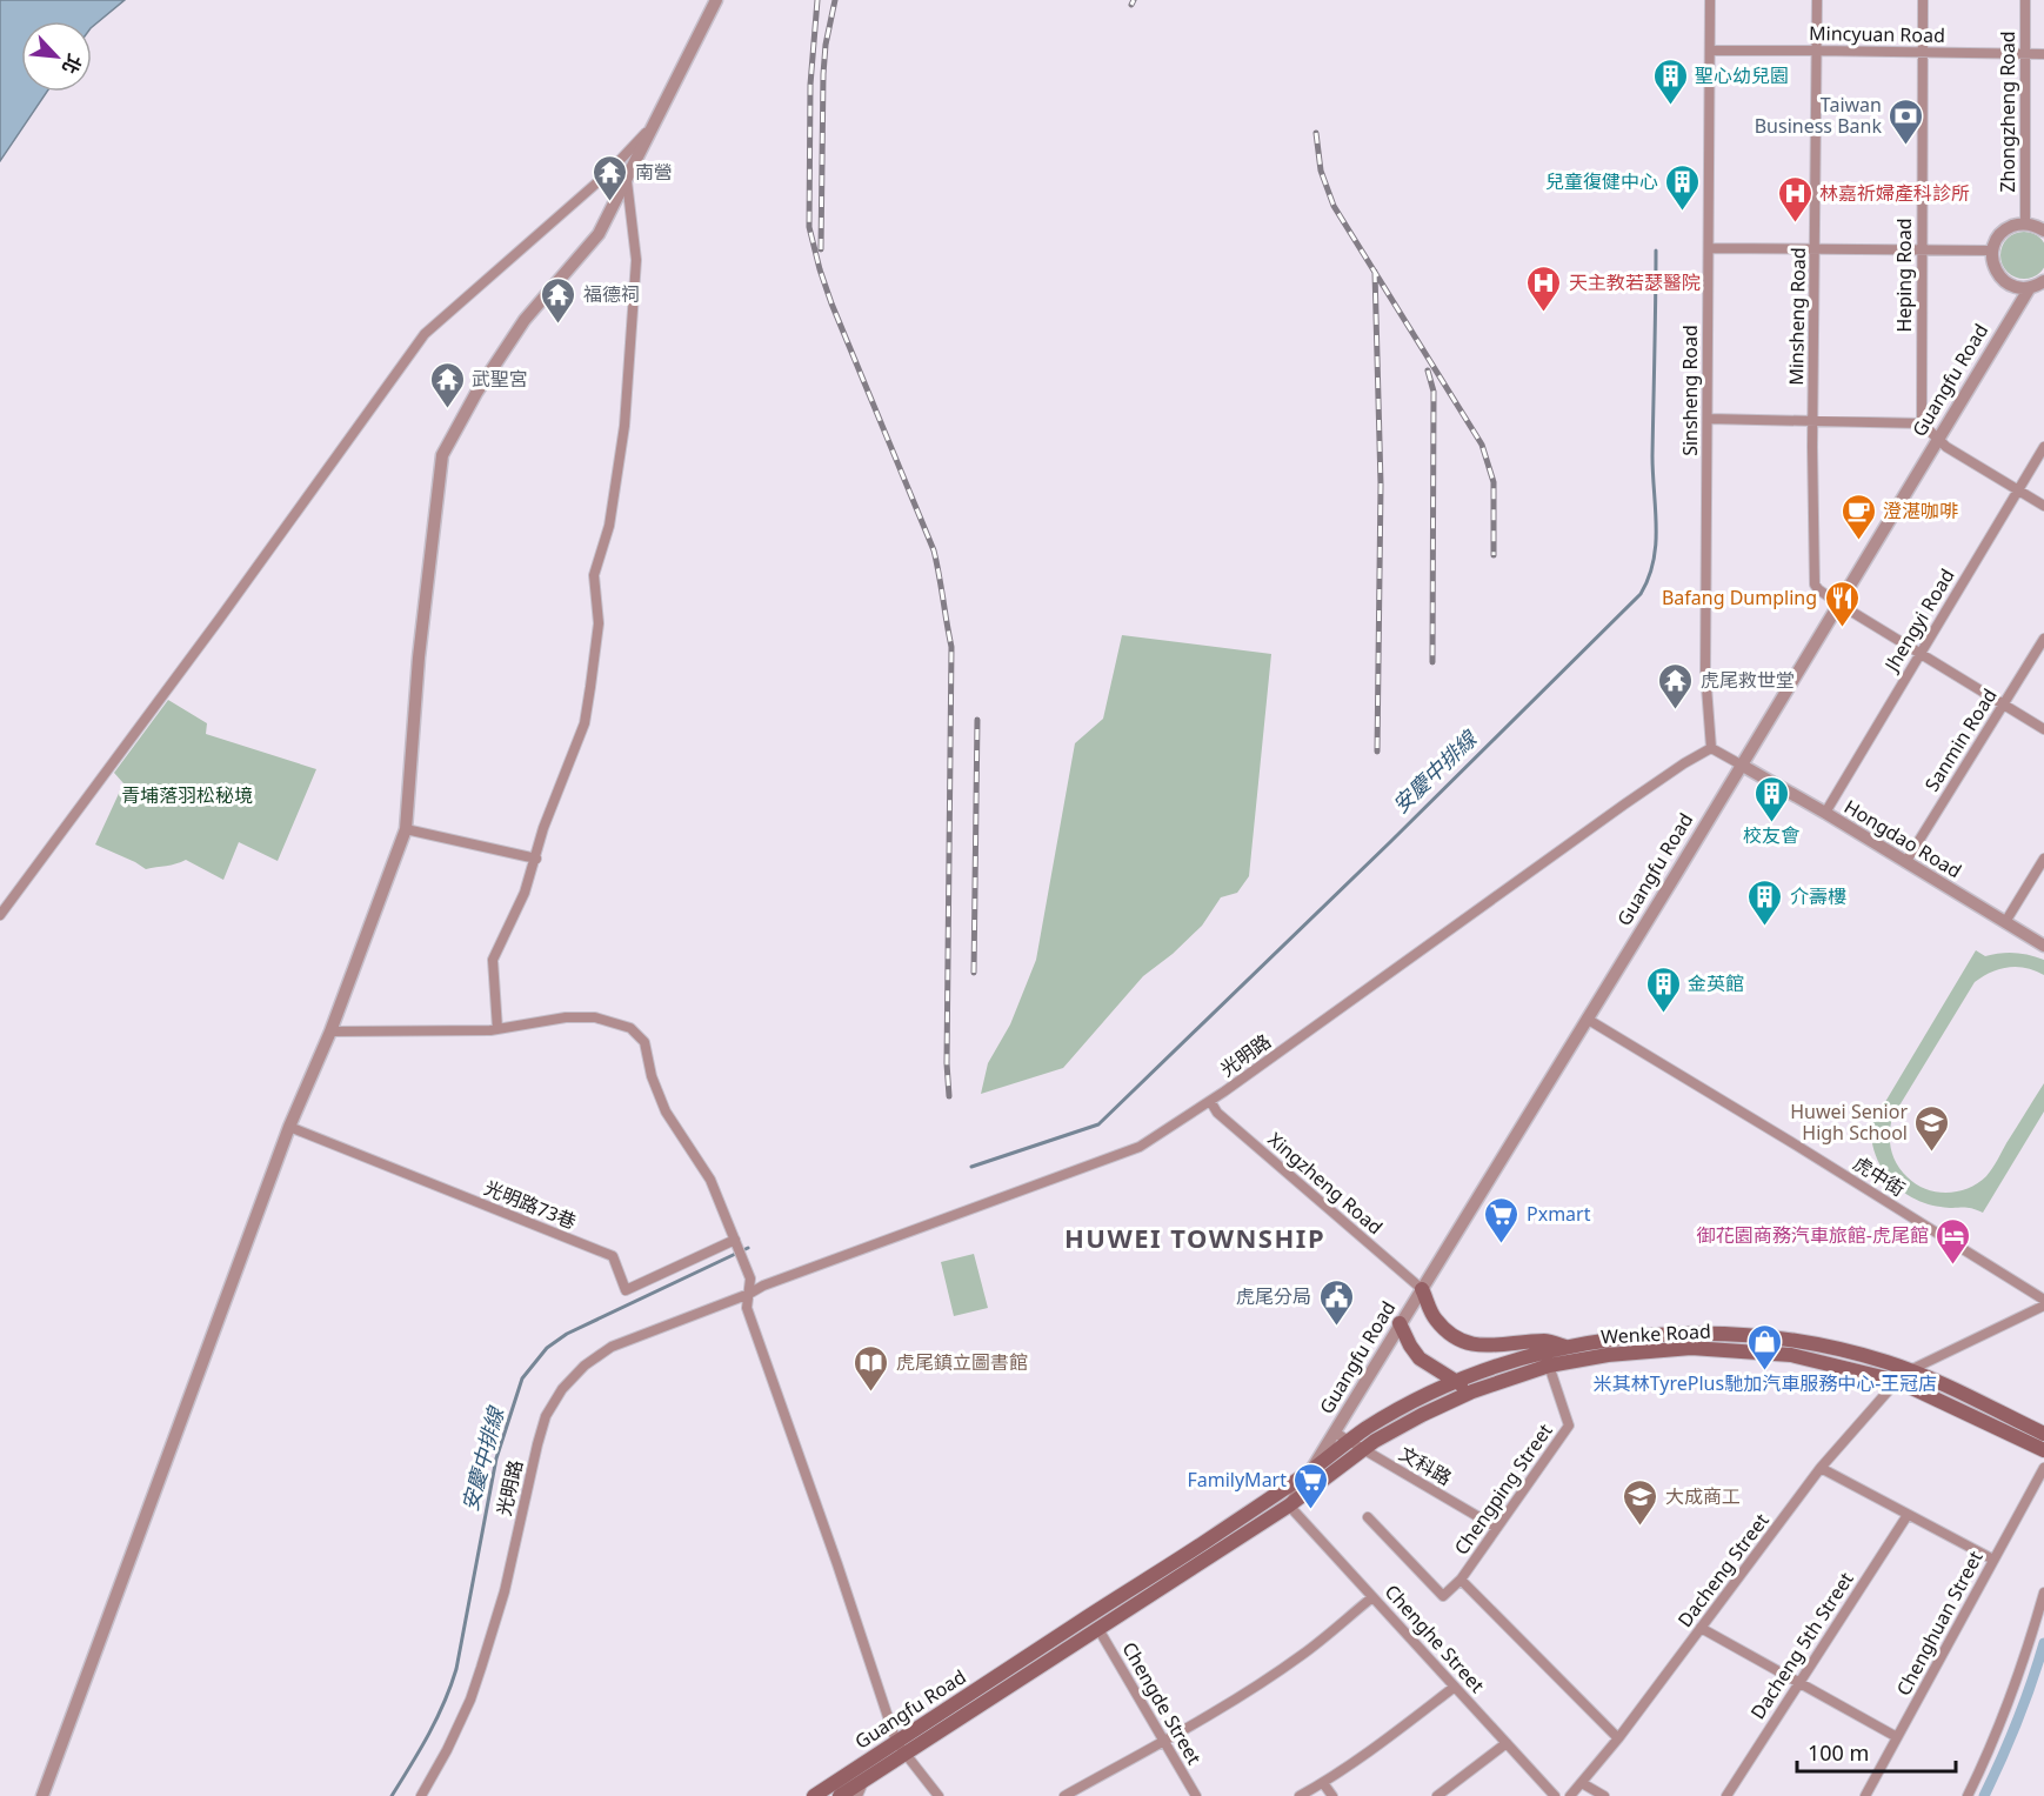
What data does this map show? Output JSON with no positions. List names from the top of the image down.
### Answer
{
  "streets": {
    "main road": ["Guangfu Road", "Wenke Road"],
    "street": [
      "Mincyuan Road",
      "Zhongzheng Road",
      "Heping Road",
      "Minsheng Road",
      "Sinsheng Road",
      "Jhengyi Road",
      "Sanmin Road",
      "Hongdao Road",
      "光明路",
      "虎中街",
      "Xingzheng Road",
      "光明路73巷",
      "文科路",
      "Chengping Street",
      "Dacheng Street",
      "Chenghuan Street",
      "Chenghe Street",
      "Dacheng 5th Street",
      "Chengde Street"
    ]
  },
  "crossings": [
    ["Mincyuan Road", "Zhongzheng Road"],
    ["Mincyuan Road", "Heping Road"],
    ["Mincyuan Road", "Minsheng Road"],
    ["Mincyuan Road", "Sinsheng Road"],
    ["Minsheng Road", "Guangfu Road"],
    ["Minsheng Road", "Jhengyi Road"],
    ["Minsheng Road", "Sanmin Road"],
    ["Guangfu Road", "Hongdao Road"],
    ["Guangfu Road", "虎中街"],
    ["Guangfu Road", "Xingzheng Road"],
    ["Guangfu Road", "Wenke Road"],
    ["Guangfu Road", "文科路"],
    ["Guangfu Road", "Chenghe Street"],
    ["Guangfu Road", "Chengde Street"],
    ["Sinsheng Road", "光明路"],
    ["Jhengyi Road", "Hongdao Road"],
    ["Sanmin Road", "Hongdao Road"],
    ["光明路", "Xingzheng Road"],
    ["Wenke Road", "文科路"],
    ["Wenke Road", "Chengping Street"],
    ["Wenke Road", "Dacheng Street"],
    ["Wenke Road", "Chenghe Street"],
    ["文科路", "Chengping Street"],
    ["Chengping Street", "Dacheng Street"]
  ],
  "districts": ["HUWEI TOWNSHIP"],
  "water": ["安慶中排線"],
  "parks": ["青埔落羽松秘境"],
  "places": {
    "building": [
      "聖心幼兒園",
      "兒童復健中心",
      "校友會",
      "介壽樓",
      "金英館"
    ],
    "bank": ["Taiwan Business Bank"],
    "temple": [
      "南營",
      "福德祠",
      "武聖宮",
      "虎尾救世堂"
    ],
    "hospital": ["林嘉祈婦產科診所", "天主教若瑟醫院"],
    "cafe": ["澄湛咖啡"],
    "restaurant": ["Bafang Dumpling"],
    "school or university": ["Huwei Senior High School", "大成商工"],
    "supermarket": ["Pxmart", "FamilyMart"],
    "hotel": ["御花園商務汽車旅館-虎尾館"],
    "public building": ["虎尾分局"],
    "shop": ["米其林TyrePlus馳加汽車服務中心-王冠店"],
    "library": ["虎尾鎮立圖書館"]
  },
  "scale_bar": "100 m",
  "north": "bottom right"
}
